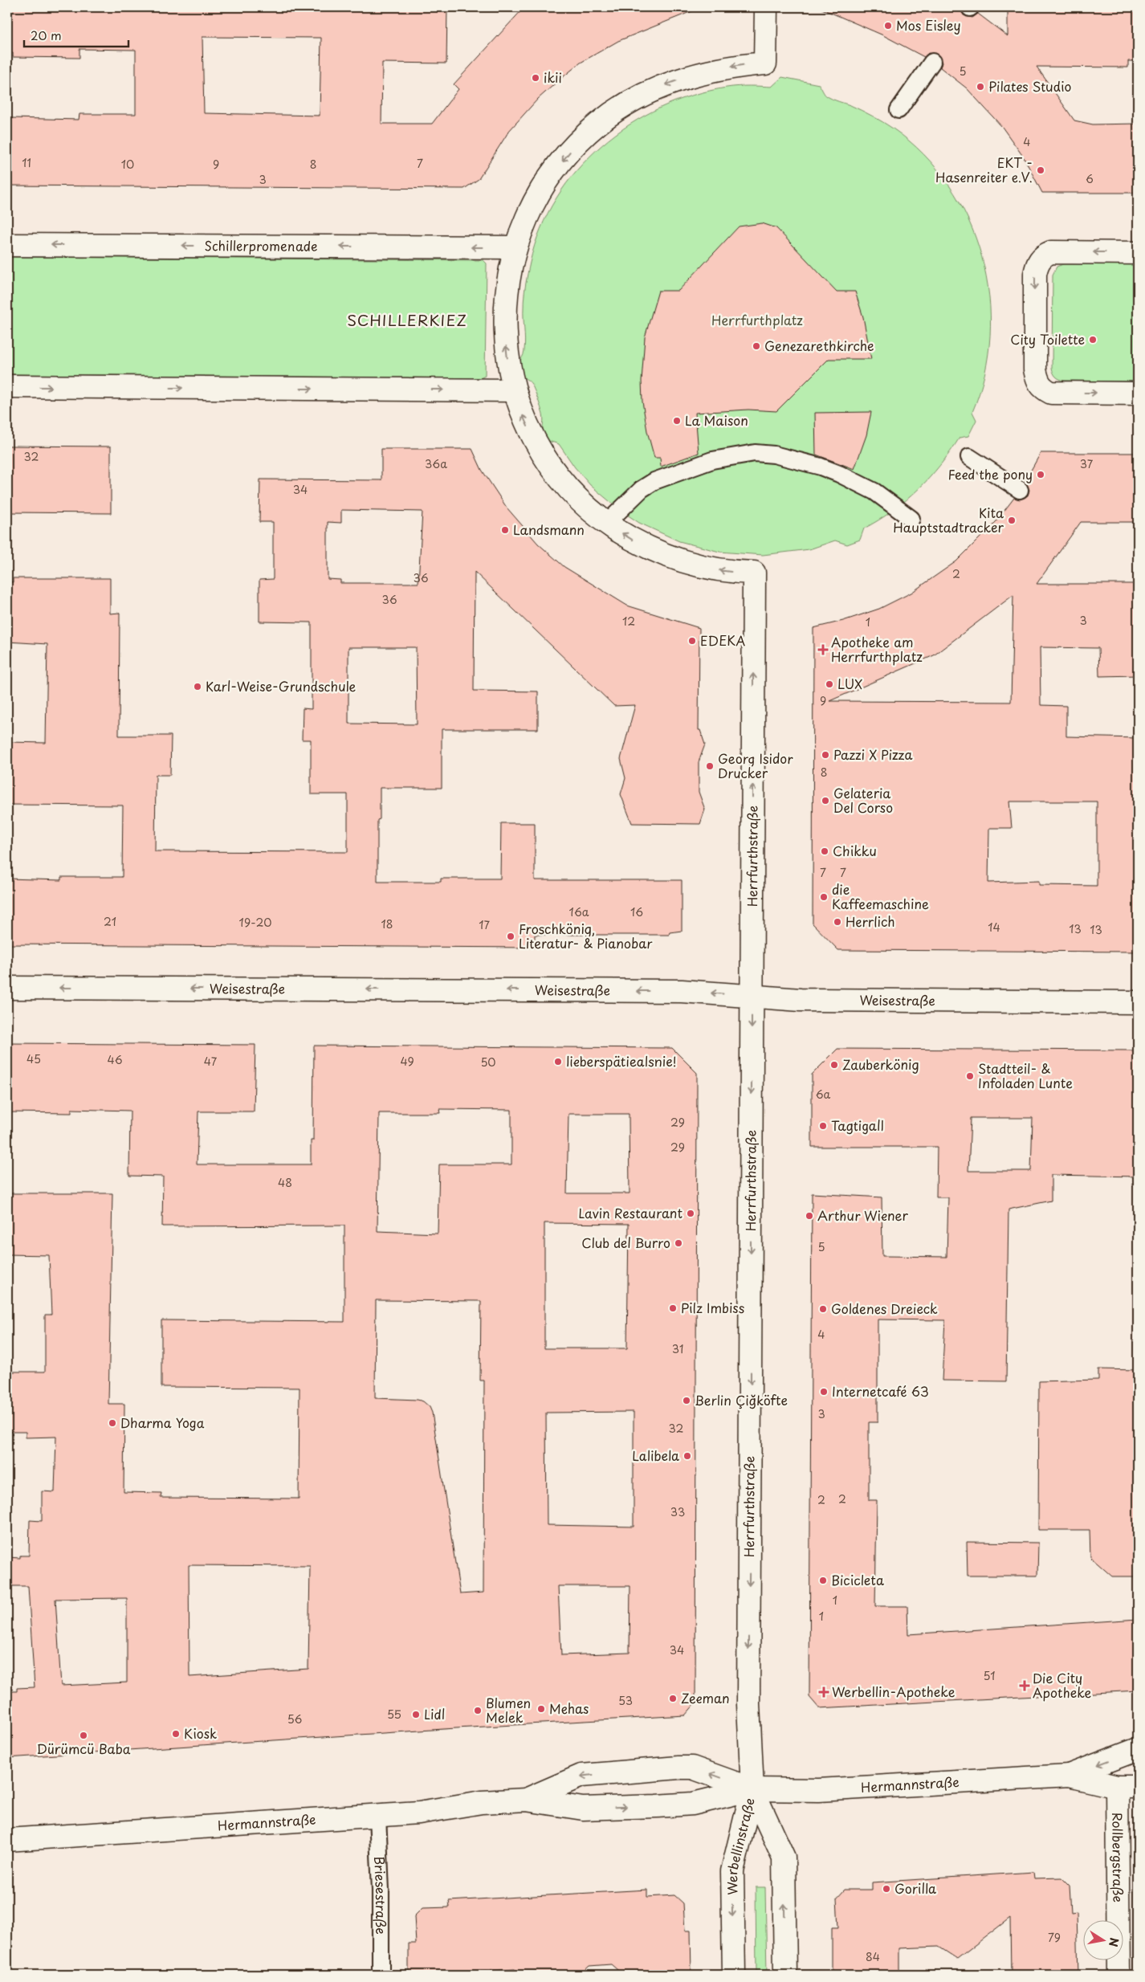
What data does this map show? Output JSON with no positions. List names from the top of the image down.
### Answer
{
  "streets": {
    "street": [
      "Schillerpromenade",
      "Herrfurthstraße",
      "Weisestraße",
      "Hermannstraße",
      "Werbellinstraße",
      "Rollbergstraße"
    ],
    "lane": ["Briesestraße"]
  },
  "crossings": [
    ["Herrfurthstraße", "Weisestraße"],
    ["Herrfurthstraße", "Hermannstraße"],
    ["Herrfurthstraße", "Werbellinstraße"],
    ["Hermannstraße", "Werbellinstraße"],
    ["Hermannstraße", "Rollbergstraße"],
    ["Hermannstraße", "Briesestraße"]
  ],
  "one_way": ["Weisestraße"],
  "districts": ["SCHILLERKIEZ"],
  "parks": ["Herrfurthplatz"],
  "places": {
    "other": [
      "Mos Eisley",
      "ikii",
      "Pilates Studio",
      "EKT - Hasenreiter e.V.",
      "City Toilette",
      "Genezarethkirche",
      "La Maison",
      "Feed the pony",
      "Kita Hauptstadtracker",
      "Landsmann",
      "EDEKA",
      "LUX",
      "Karl-Weise-Grundschule",
      "Pazzi X Pizza",
      "Georg Isidor Drucker",
      "Gelateria Del Corso",
      "Chikku",
      "die Kaffeemaschine",
      "Herrlich",
      "Froschkönig, Literatur- & Pianobar",
      "lieberspätiealsnie!",
      "Zauberkönig",
      "Stadtteil- & Infoladen Lunte",
      "Tagtigall",
      "Lavin Restaurant",
      "Arthur Wiener",
      "Club del Burro",
      "Pilz Imbiss",
      "Goldenes Dreieck",
      "Internetcafé 63",
      "Berlin Çiğköfte",
      "Dharma Yoga",
      "Lalibela",
      "Bicicleta",
      "Zeeman",
      "Mehas",
      "Blumen Melek",
      "Lidl",
      "Kiosk",
      "Dürümcü Baba",
      "Gorilla"
    ],
    "health": ["Apotheke am Herrfurthplatz", "Die City Apotheke", "Werbellin-Apotheke"]
  },
  "house_numbers": [
    "5",
    "4",
    "11",
    "7",
    "10",
    "9",
    "8",
    "6",
    "3",
    "32",
    "36a",
    "37",
    "34",
    "2",
    "36",
    "36",
    "3",
    "12",
    "1",
    "9",
    "8",
    "7",
    "7",
    "16a",
    "16",
    "21",
    "19-20",
    "18",
    "17",
    "14",
    "13",
    "13",
    "45",
    "46",
    "47",
    "49",
    "50",
    "6a",
    "29",
    "29",
    "48",
    "5",
    "4",
    "31",
    "3",
    "32",
    "2",
    "2",
    "33",
    "1",
    "1",
    "34",
    "51",
    "53",
    "55",
    "56",
    "79",
    "84"
  ],
  "scale_bar": "20 m",
  "north": "right"
}
